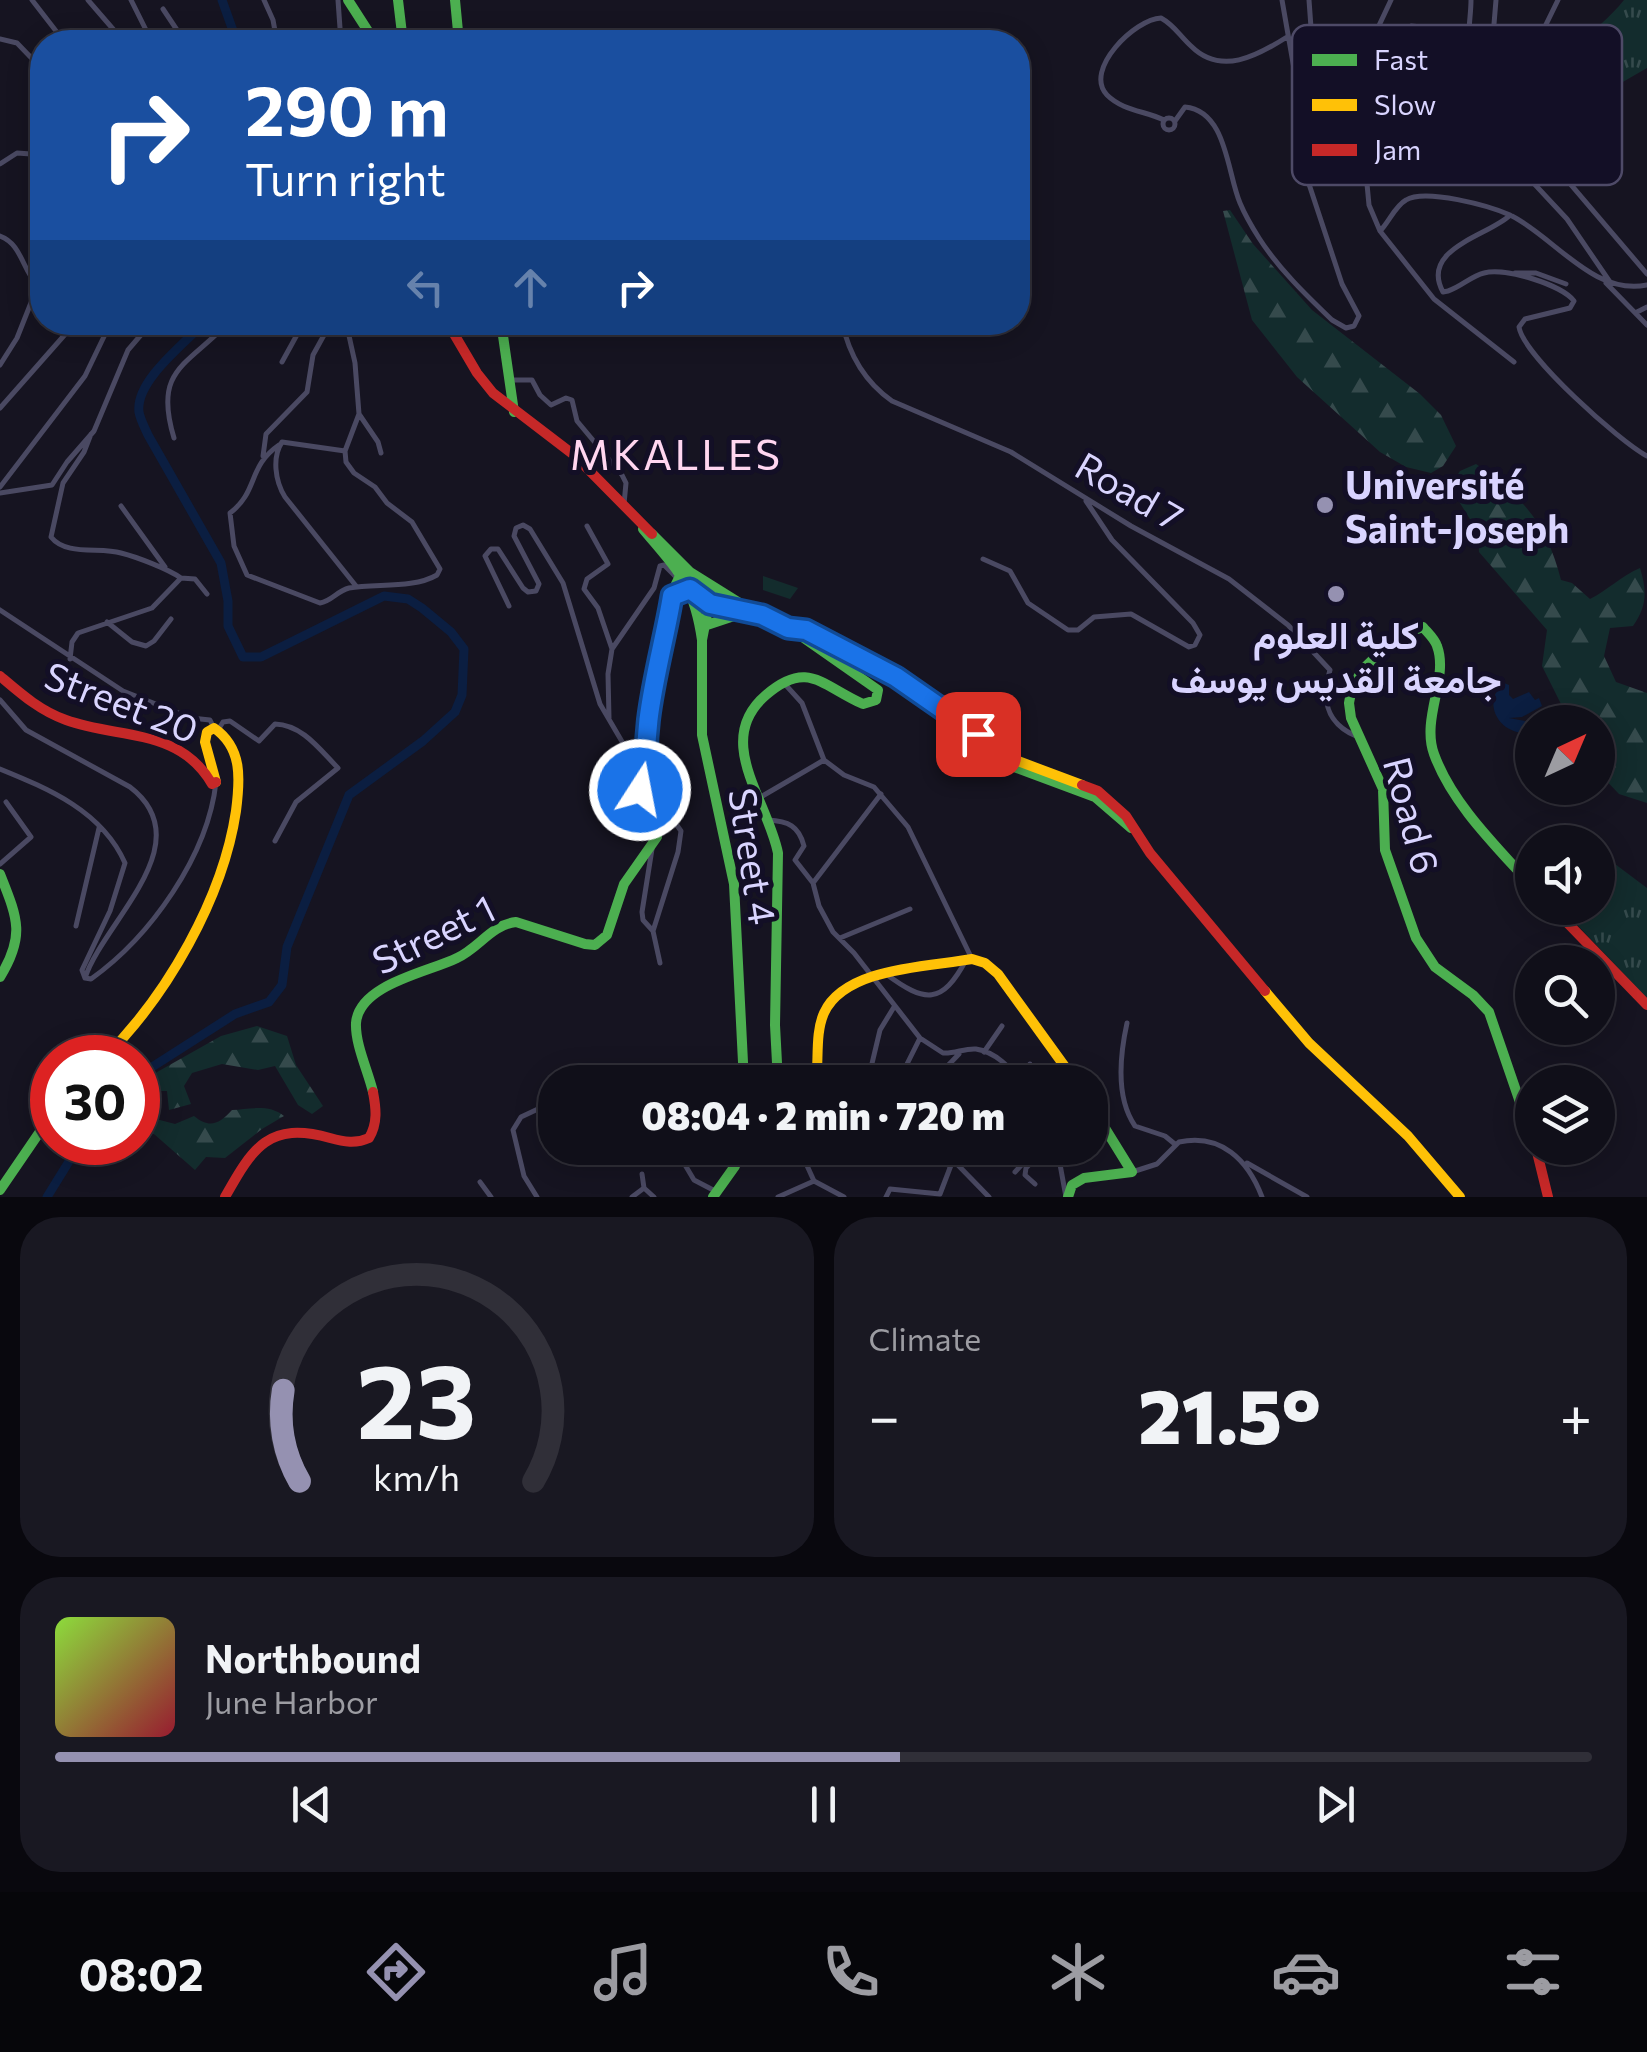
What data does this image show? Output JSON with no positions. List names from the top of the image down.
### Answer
{
  "streets": {
    "street": [
      "Road 7",
      "Street 20",
      "Road 6",
      "Street 4",
      "Street 1"
    ]
  },
  "crossings": [
    ["Road 7", "Road 6"]
  ],
  "districts": ["MKALLES"],
  "places": ["Université Saint-Joseph", "كلية العلوم جامعة القديس يوسف"],
  "legend": ["Fast", "Slow", "Jam"],
  "north": "top right",
  "page": {
    "turn": ["290 m", "Turn right"],
    "limit": "30",
    "trip": "08:04 · 2 min · 720 m",
    "tile": "Climate",
    "heat": ["−", "21.5°", "+"],
    "song": ["Northbound", "June Harbor"],
    "tabs": "08:02",
    "gauge": ["23", "km/h"]
  }
}
